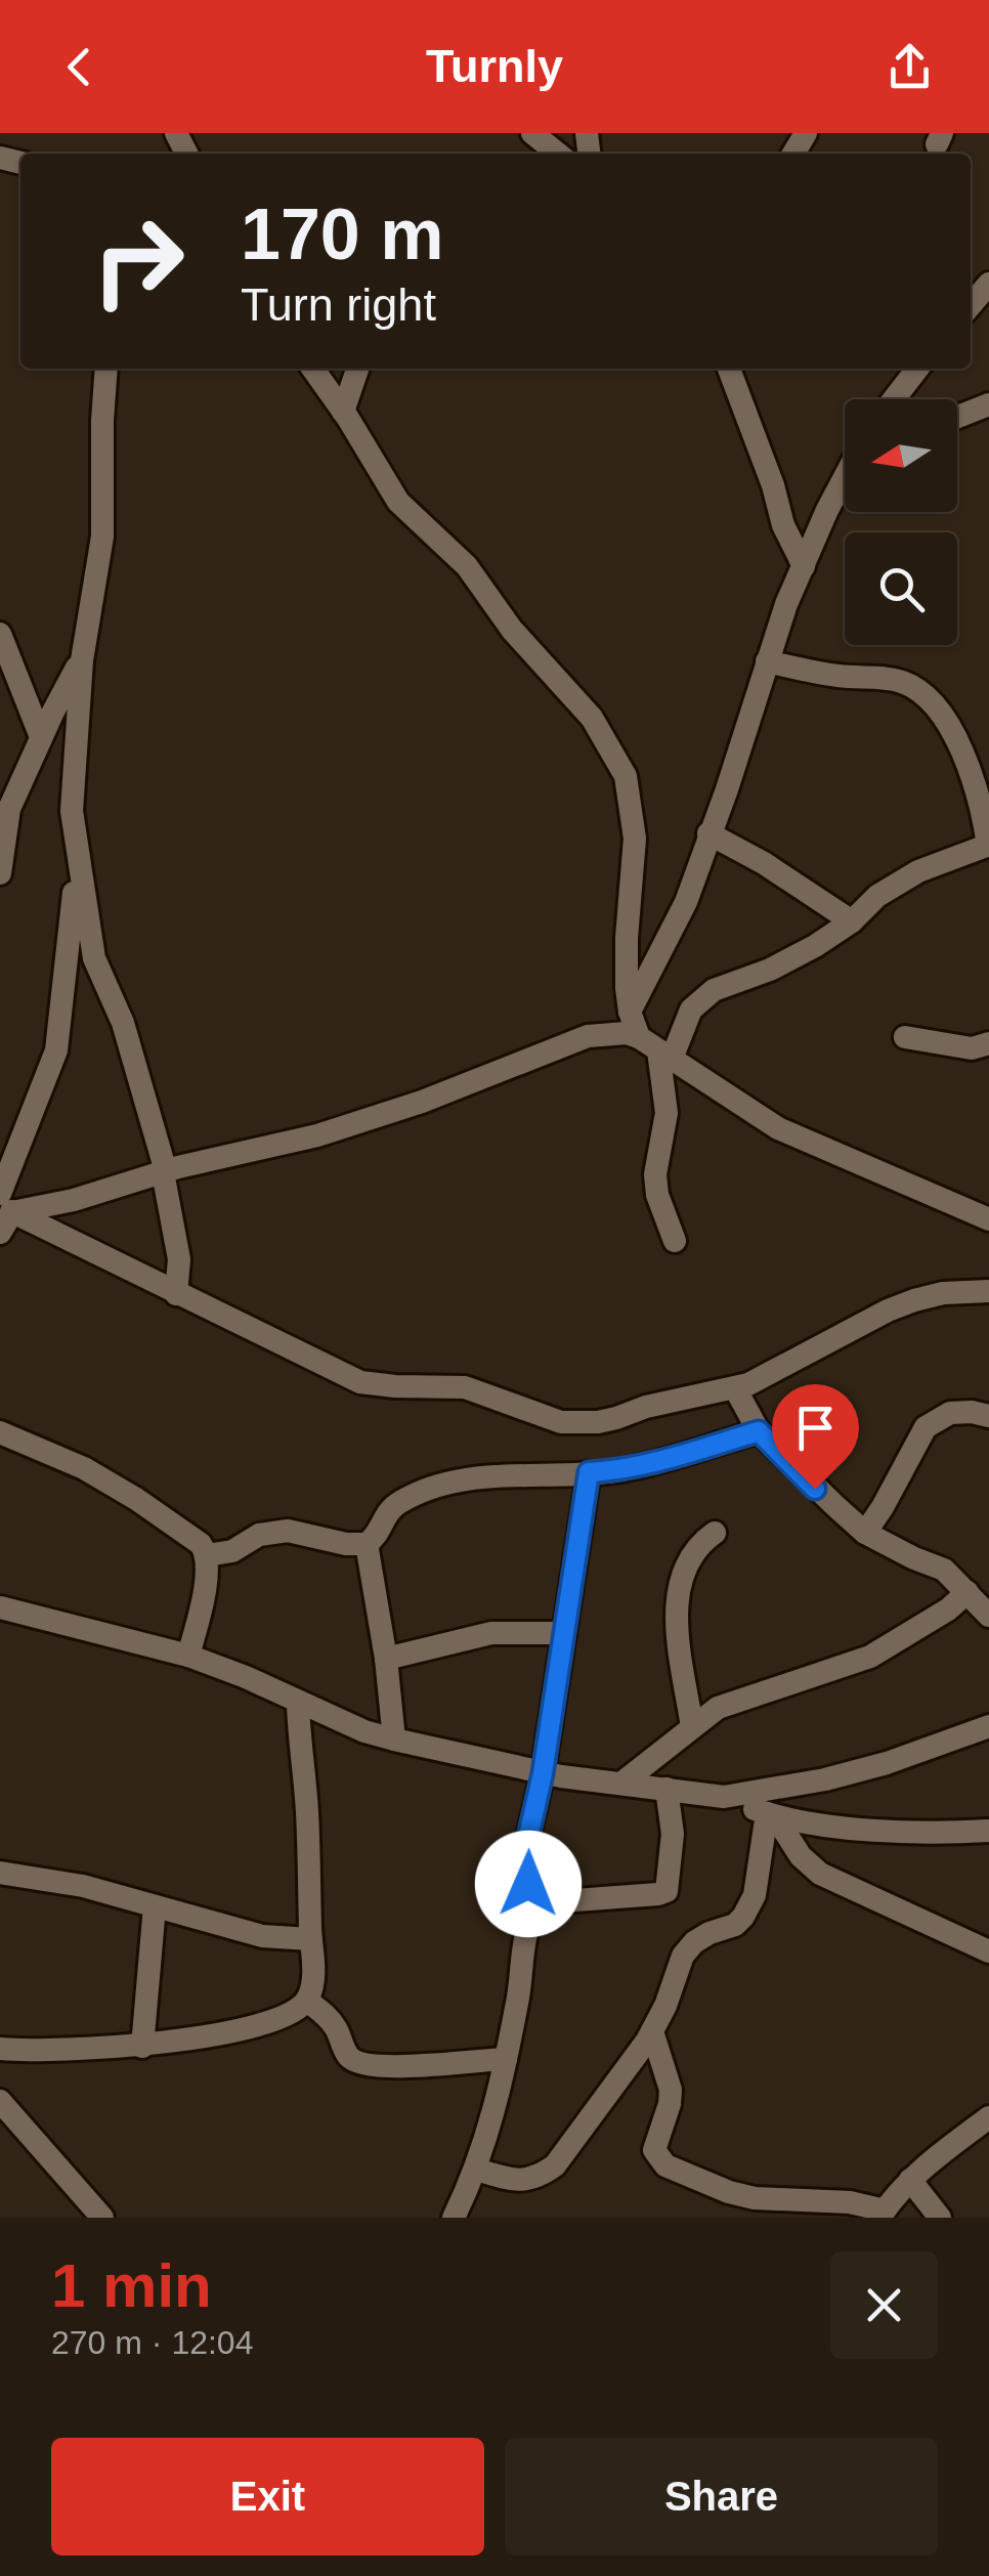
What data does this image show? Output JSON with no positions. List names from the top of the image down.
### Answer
{
  "north": "left",
  "page": {
    "header": "Turnly",
    "turn": ["170 m", "Turn right"],
    "heading": ["1 min", "270 m · 12:04"],
    "buttons": ["Exit", "Share"]
  }
}
